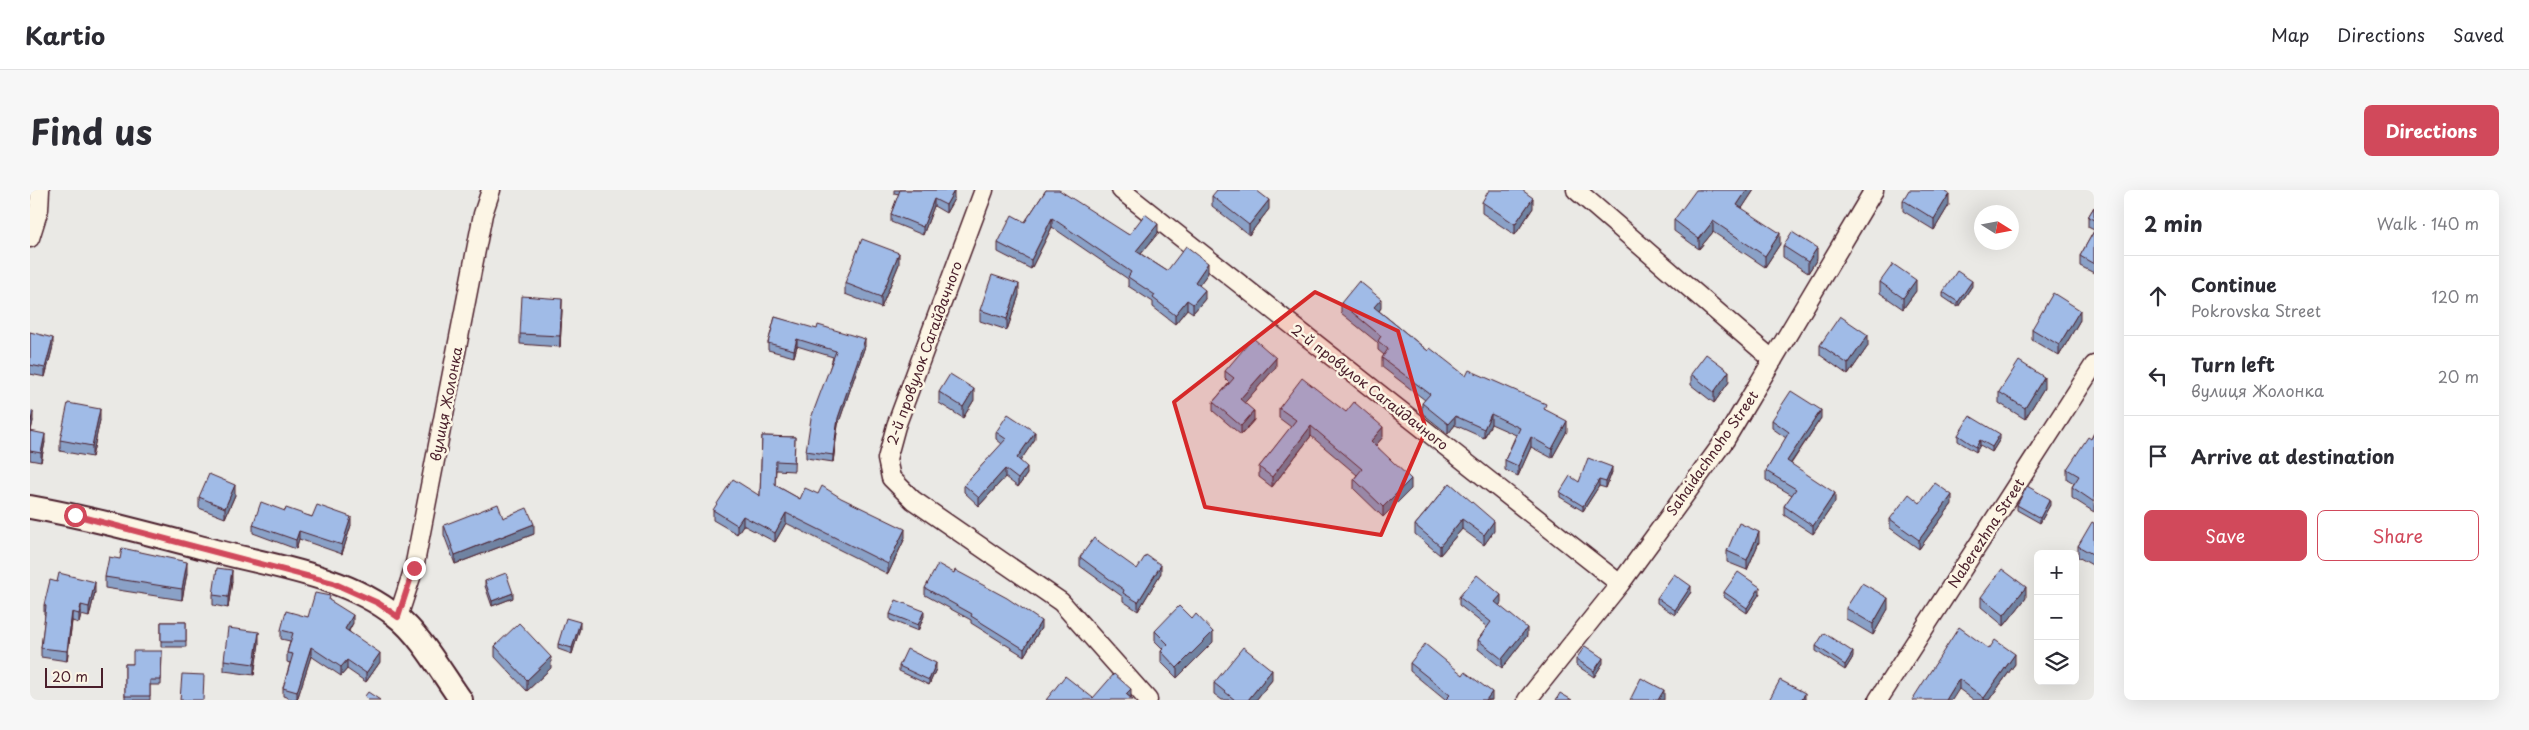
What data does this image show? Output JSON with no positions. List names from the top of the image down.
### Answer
{
  "streets": {
    "street": [
      "2-й провулок Сагайдачного",
      "вулиця Жолонка",
      "Sahaidachnoho Street",
      "Naberezhna Street"
    ]
  },
  "crossings": [
    ["2-й провулок Сагайдачного", "Sahaidachnoho Street"]
  ],
  "scale_bar": "20 m",
  "north": "right",
  "page": {
    "header": "Kartio",
    "nav": ["Map", "Directions", "Saved"],
    "title": "Find us",
    "buttons": [
      "Directions",
      ["Save", "Share"]
    ],
    "heading": ["2 min", "Walk · 140 m"],
    "list": [
      ["Continue", "Pokrovska Street", "120 m"],
      ["Turn left", "вулиця Жолонка", "20 m"],
      "Arrive at destination"
    ],
    "map_buttons": ["+", "−"],
    "scale": "20 m"
  }
}
